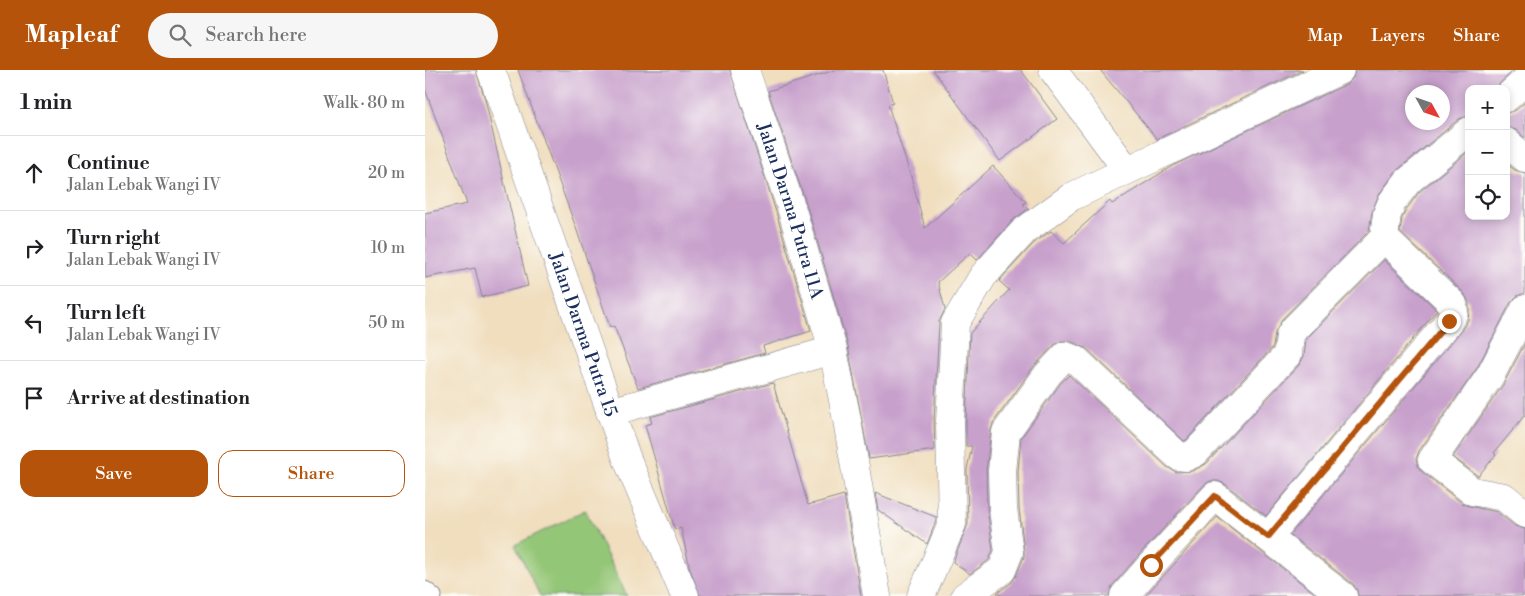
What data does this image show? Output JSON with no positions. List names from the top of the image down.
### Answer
{
  "streets": {
    "street": ["Jalan Darma Putra 11A", "Jalan Darma Putra 15"]
  },
  "north": "bottom right",
  "page": {
    "header": "Mapleaf",
    "search": "Search here",
    "nav": ["Map", "Layers", "Share"],
    "heading": ["1 min", "Walk · 80 m"],
    "map_buttons": ["+", "−"],
    "list": [
      ["Continue", "Jalan Lebak Wangi IV", "20 m"],
      ["Turn right", "Jalan Lebak Wangi IV", "10 m"],
      ["Turn left", "Jalan Lebak Wangi IV", "50 m"],
      "Arrive at destination"
    ],
    "buttons": ["Save", "Share"]
  }
}
